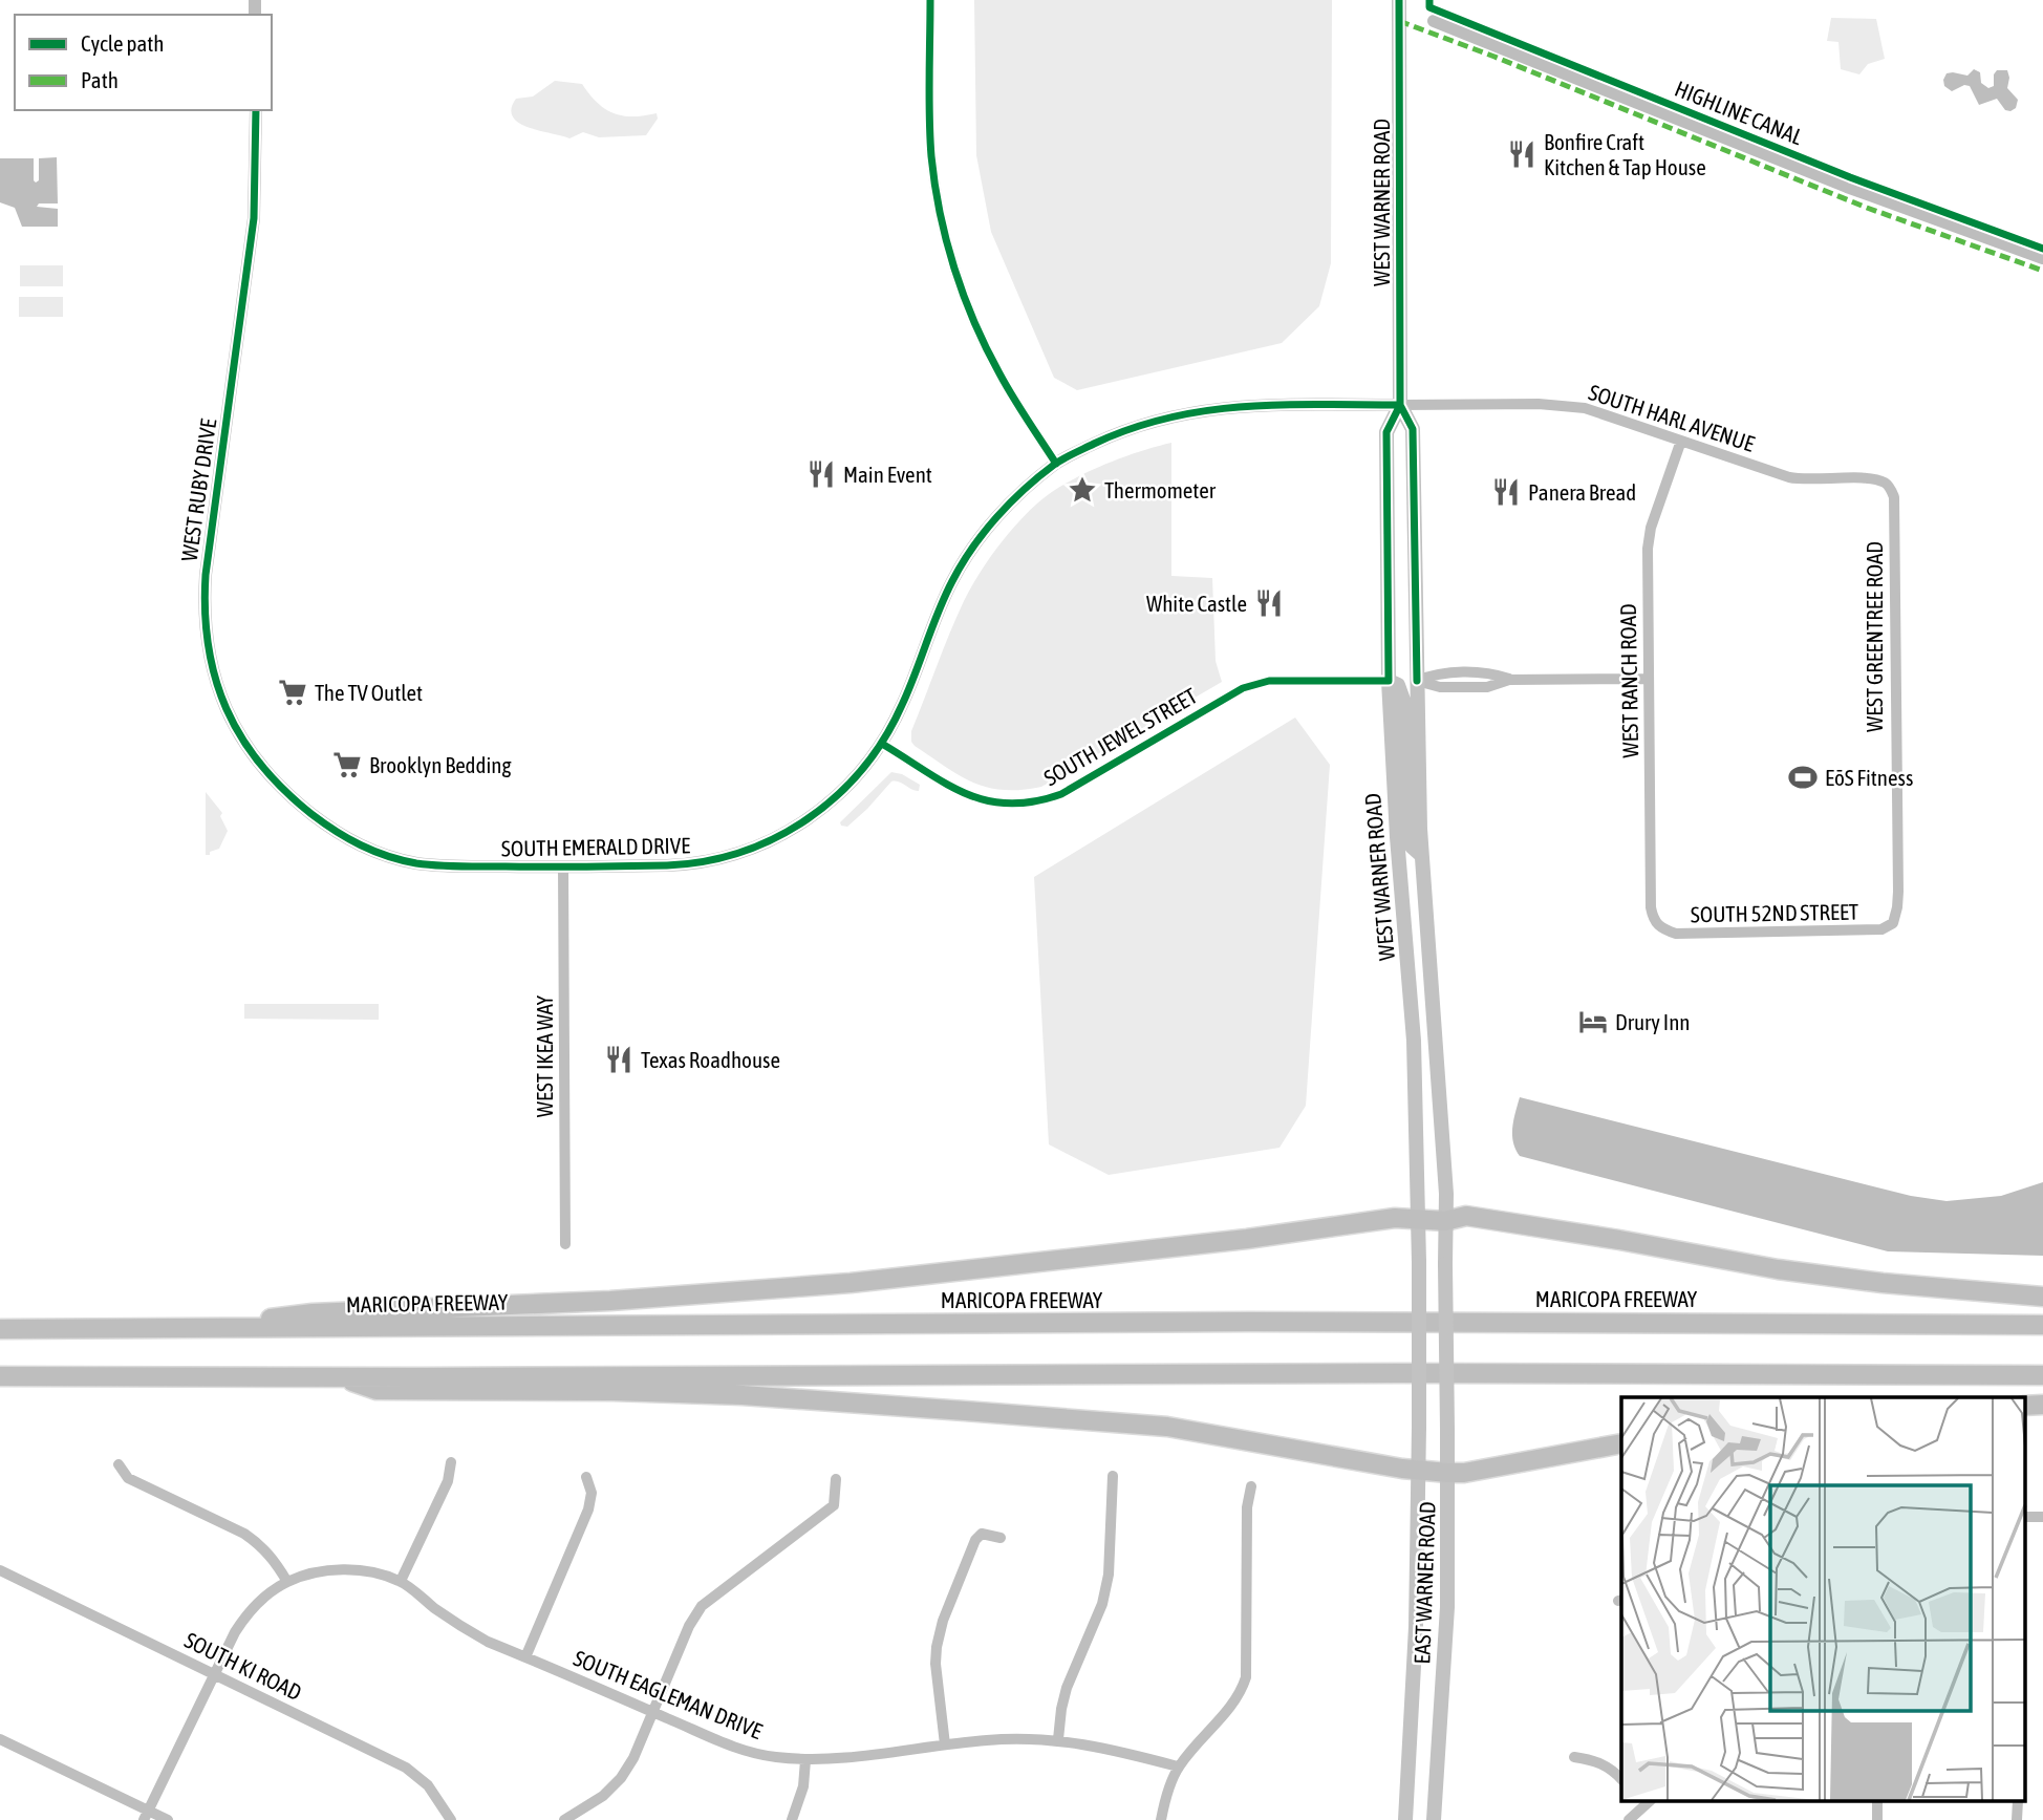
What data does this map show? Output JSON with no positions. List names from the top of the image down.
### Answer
{
  "streets": {
    "highway": ["MARICOPA FREEWAY"],
    "main road": ["WEST WARNER ROAD", "EAST WARNER ROAD"],
    "street": [
      "SOUTH HARL AVENUE",
      "WEST RUBY DRIVE",
      "WEST GREENTREE ROAD",
      "WEST RANCH ROAD",
      "SOUTH JEWEL STREET",
      "SOUTH EMERALD DRIVE",
      "SOUTH 52ND STREET",
      "WEST IKEA WAY",
      "SOUTH KI ROAD",
      "SOUTH EAGLEMAN DRIVE"
    ],
    "cycle path": ["HIGHLINE CANAL"]
  },
  "crossings": [
    ["WEST WARNER ROAD", "SOUTH HARL AVENUE"],
    ["WEST WARNER ROAD", "SOUTH JEWEL STREET"],
    ["WEST WARNER ROAD", "SOUTH EMERALD DRIVE"],
    ["WEST WARNER ROAD", "EAST WARNER ROAD"],
    ["SOUTH HARL AVENUE", "WEST GREENTREE ROAD"],
    ["SOUTH HARL AVENUE", "WEST RANCH ROAD"],
    ["SOUTH HARL AVENUE", "SOUTH EMERALD DRIVE"],
    ["WEST RUBY DRIVE", "SOUTH EMERALD DRIVE"],
    ["WEST GREENTREE ROAD", "SOUTH 52ND STREET"],
    ["WEST RANCH ROAD", "SOUTH 52ND STREET"],
    ["SOUTH JEWEL STREET", "SOUTH EMERALD DRIVE"],
    ["SOUTH EMERALD DRIVE", "WEST IKEA WAY"],
    ["SOUTH KI ROAD", "SOUTH EAGLEMAN DRIVE"]
  ],
  "places": {
    "restaurant": [
      "Bonfire Craft Kitchen & Tap House",
      "Main Event",
      "Panera Bread",
      "White Castle",
      "Texas Roadhouse"
    ],
    "place": ["Thermometer"],
    "supermarket": ["The TV Outlet", "Brooklyn Bedding"],
    "sports": ["EōS Fitness"],
    "hotel": ["Drury Inn"]
  },
  "legend": ["Cycle path", "Path"]
}
